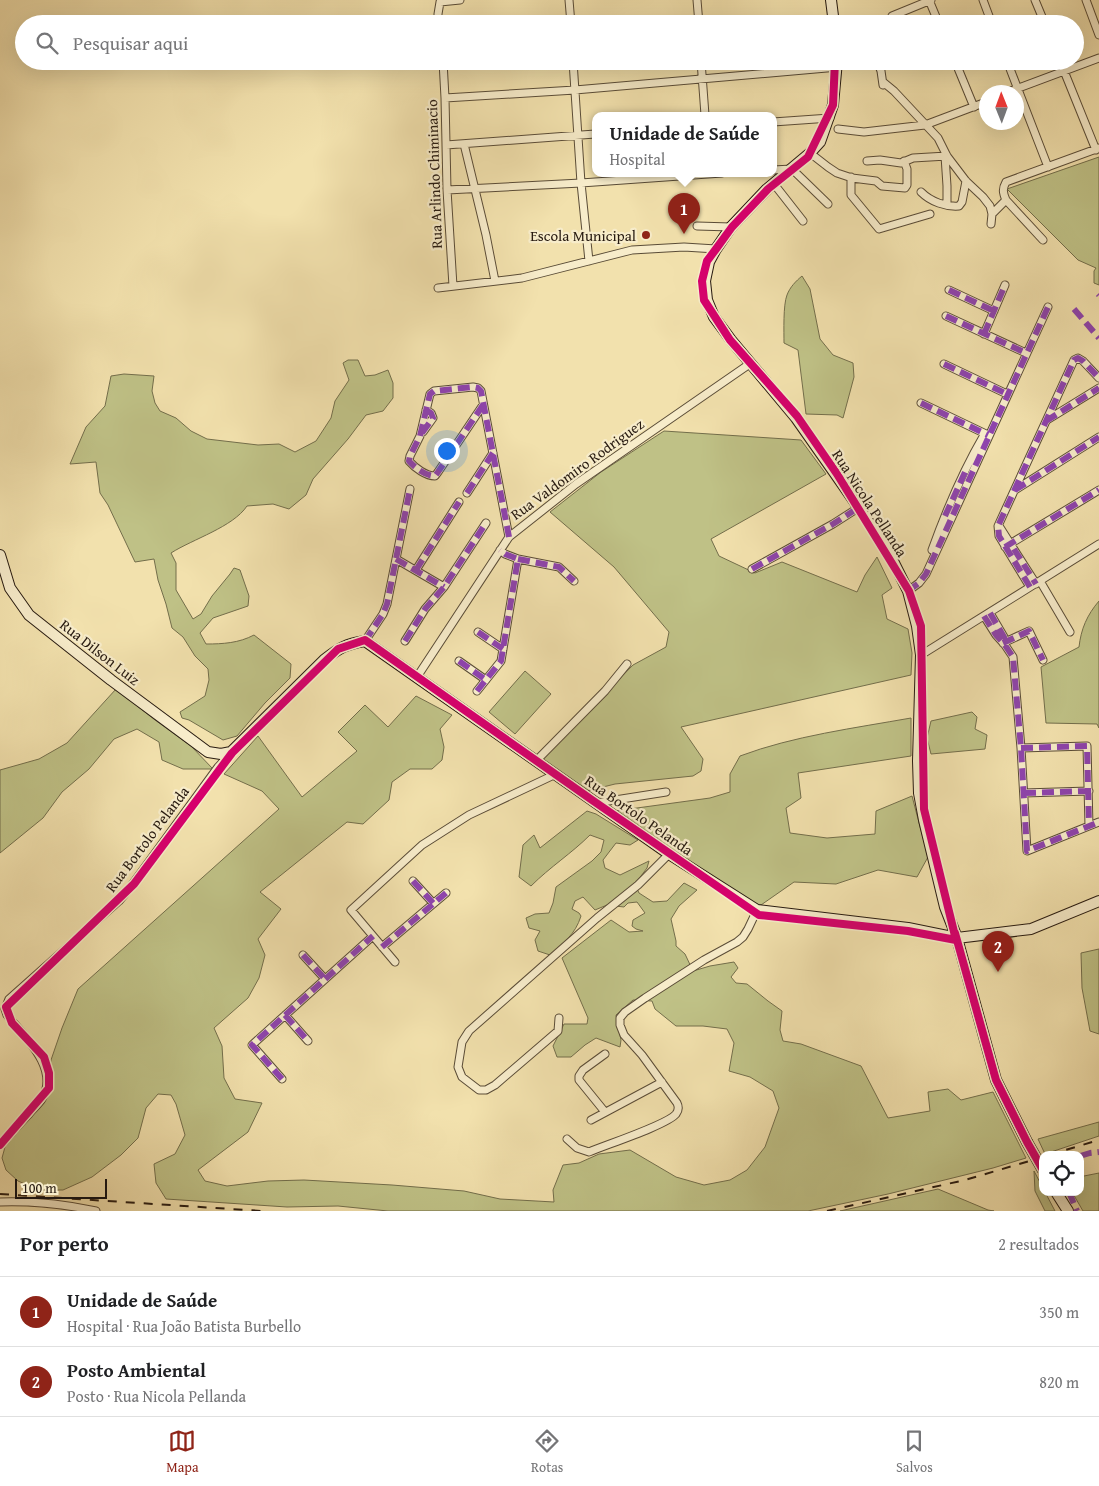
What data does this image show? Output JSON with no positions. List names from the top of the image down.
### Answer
{
  "streets": {
    "street": [
      "Rua Arlindo Chiminacio",
      "Rua Valdomiro Rodriguez",
      "Rua Nicola Pellanda",
      "Rua Dilson Luiz",
      "Rua Bortolo Pelanda"
    ]
  },
  "crossings": [
    ["Rua Valdomiro Rodriguez", "Rua Nicola Pellanda"],
    ["Rua Valdomiro Rodriguez", "Rua Bortolo Pelanda"],
    ["Rua Nicola Pellanda", "Rua Bortolo Pelanda"]
  ],
  "places": ["Escola Municipal"],
  "scale_bar": "100 m",
  "north": "top",
  "page": {
    "search": "Pesquisar aqui",
    "popup": ["Unidade de Saúde", "Hospital"],
    "pins": ["1", "2"],
    "scale": "100 m",
    "heading": ["Por perto", "2 resultados"],
    "list": [
      {
        "mark": "1",
        "name": "Unidade de Saúde",
        "note": "Hospital · Rua João Batista Burbello",
        "value": "350 m"
      },
      {
        "mark": "2",
        "name": "Posto Ambiental",
        "note": "Posto · Rua Nicola Pellanda",
        "value": "820 m"
      }
    ],
    "nav": ["Mapa", "Rotas", "Salvos"]
  }
}
